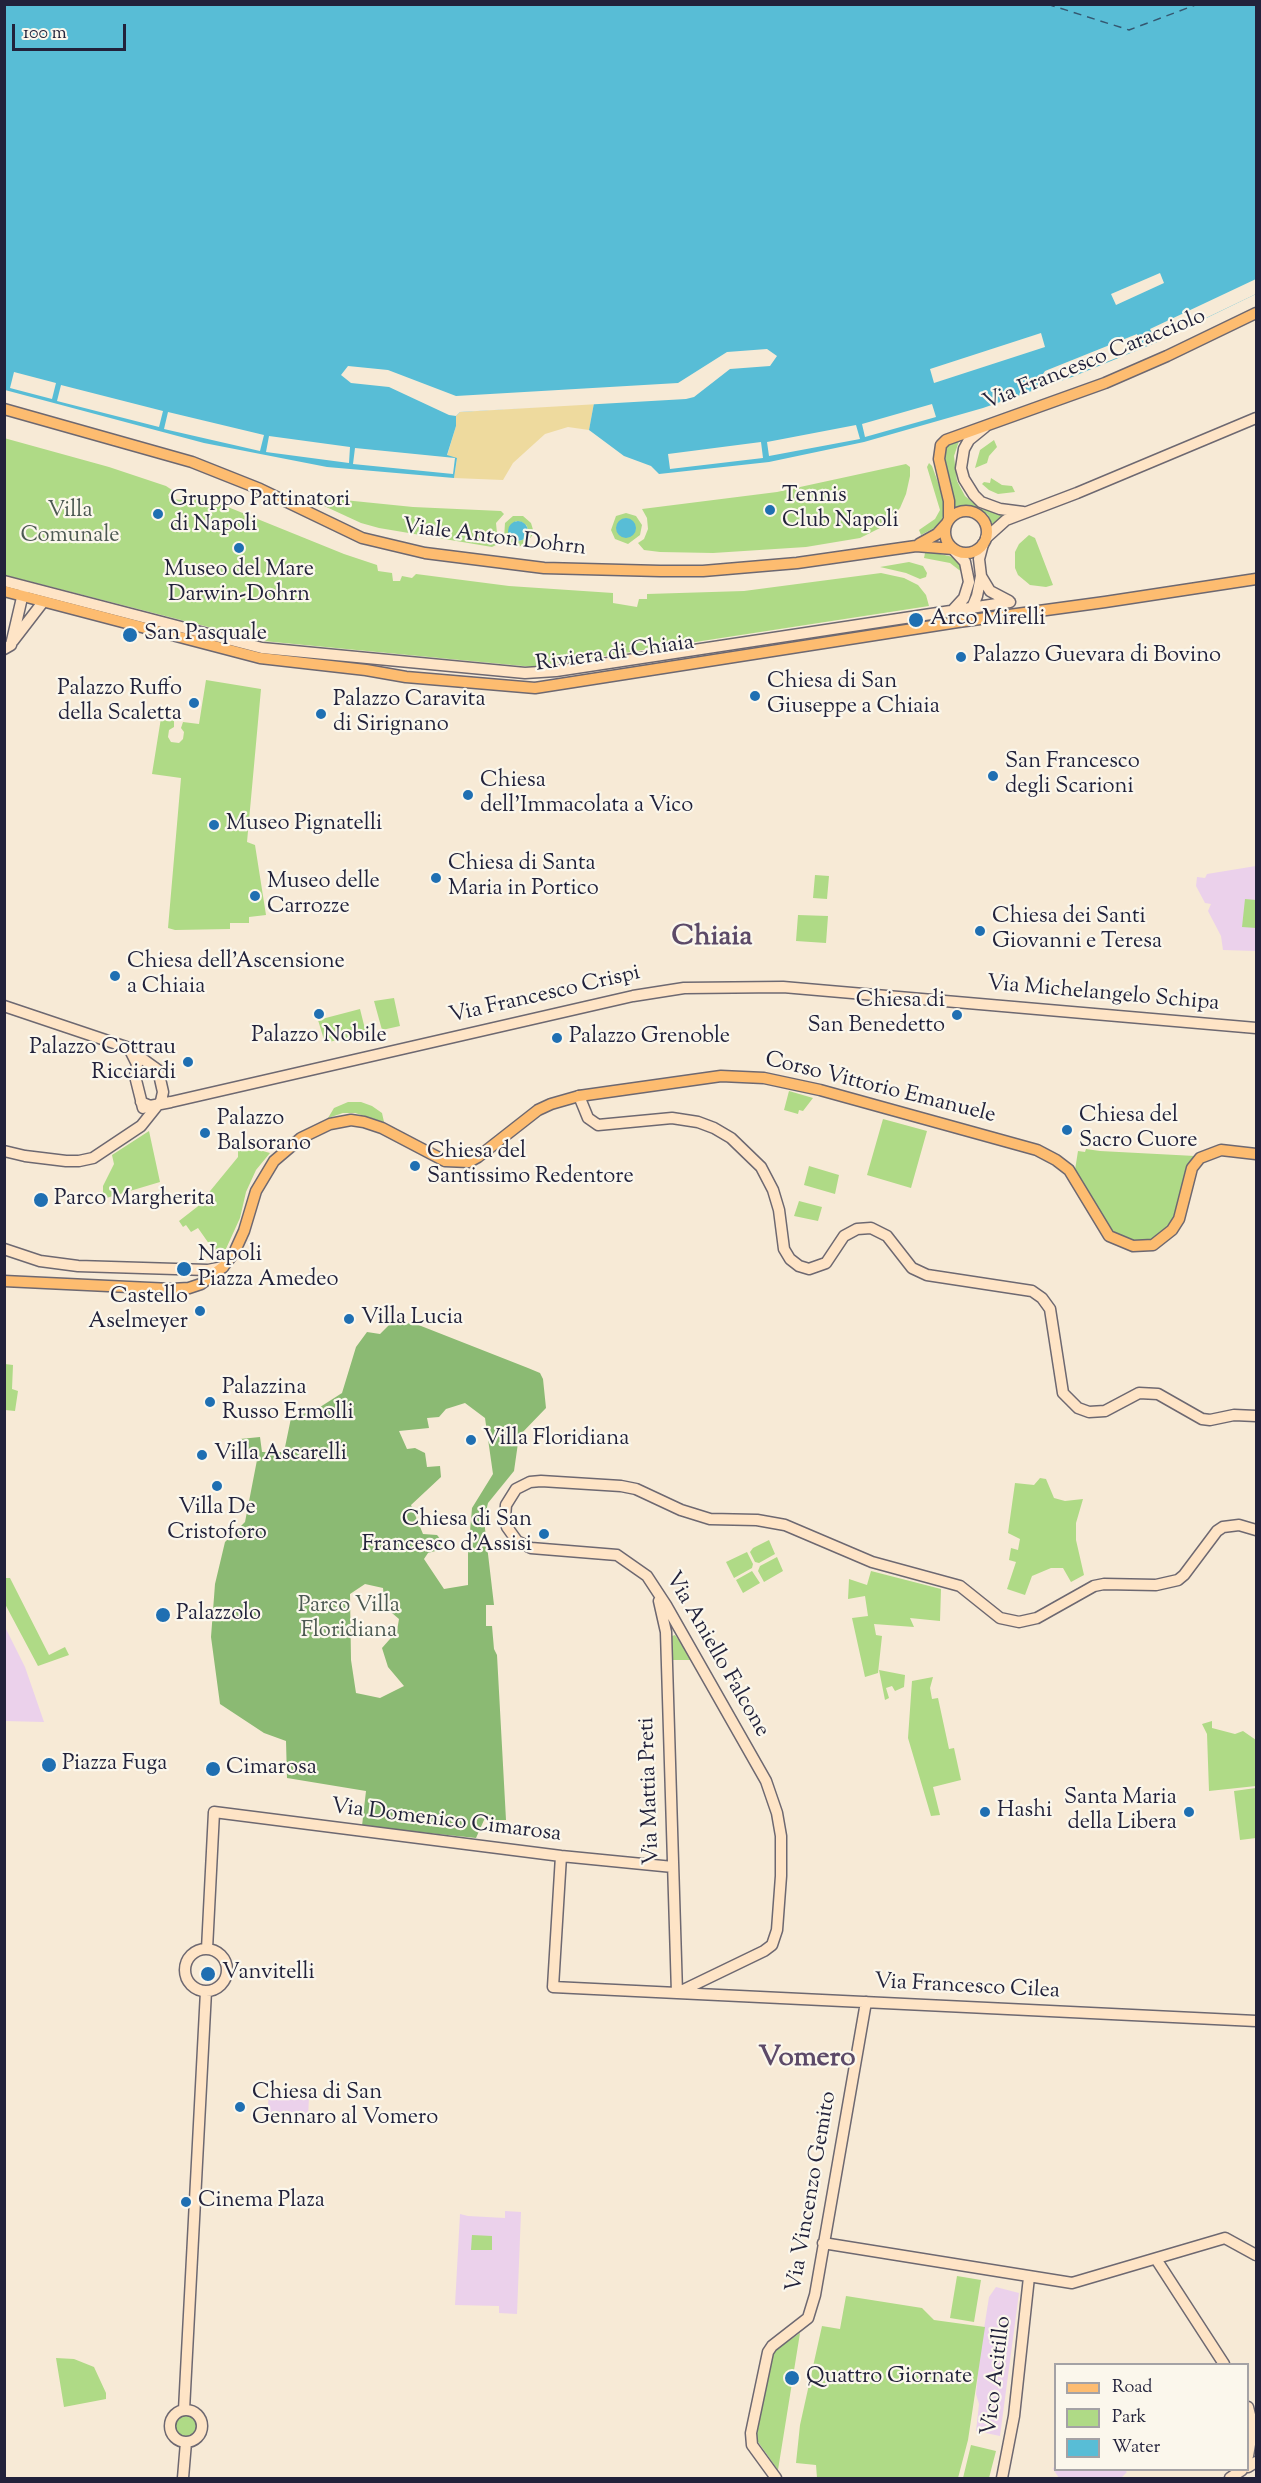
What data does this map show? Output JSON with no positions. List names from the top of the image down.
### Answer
{
  "streets": {
    "main road": [
      "Via Francesco Caracciolo",
      "Viale Anton Dohrn",
      "Riviera di Chiaia",
      "Corso Vittorio Emanuele"
    ],
    "street": [
      "Via Michelangelo Schipa",
      "Via Francesco Crispi",
      "Via Aniello Falcone",
      "Via Mattia Preti",
      "Via Domenico Cimarosa",
      "Via Francesco Cilea",
      "Via Vincenzo Gemito",
      "Vico Acitillo"
    ]
  },
  "crossings": [
    ["Via Francesco Caracciolo", "Viale Anton Dohrn"],
    ["Via Michelangelo Schipa", "Via Francesco Crispi"],
    ["Via Aniello Falcone", "Via Mattia Preti"],
    ["Via Aniello Falcone", "Via Francesco Cilea"],
    ["Via Mattia Preti", "Via Domenico Cimarosa"],
    ["Via Mattia Preti", "Via Francesco Cilea"],
    ["Via Domenico Cimarosa", "Via Francesco Cilea"],
    ["Via Francesco Cilea", "Via Vincenzo Gemito"]
  ],
  "districts": ["Chiaia", "Vomero"],
  "parks": ["Villa Comunale", "Parco Villa Floridiana"],
  "places": [
    "Tennis Club Napoli",
    "Gruppo Pattinatori di Napoli",
    "Museo del Mare Darwin-Dohrn",
    "Arco Mirelli",
    "San Pasquale",
    "Palazzo Guevara di Bovino",
    "Chiesa di San Giuseppe a Chiaia",
    "Palazzo Ruffo della Scaletta",
    "Palazzo Caravita di Sirignano",
    "San Francesco degli Scarioni",
    "Chiesa dell'Immacolata a Vico",
    "Museo Pignatelli",
    "Chiesa di Santa Maria in Portico",
    "Museo delle Carrozze",
    "Chiesa dei Santi Giovanni e Teresa",
    "Chiesa dell'Ascensione a Chiaia",
    "Palazzo Nobile",
    "Chiesa di San Benedetto",
    "Palazzo Grenoble",
    "Palazzo Cottrau Ricciardi",
    "Chiesa del Sacro Cuore",
    "Palazzo Balsorano",
    "Chiesa del Santissimo Redentore",
    "Parco Margherita",
    "Napoli Piazza Amedeo",
    "Castello Aselmeyer",
    "Villa Lucia",
    "Palazzina Russo Ermolli",
    "Villa Floridiana",
    "Villa Ascarelli",
    "Villa De Cristoforo",
    "Chiesa di San Francesco d'Assisi",
    "Palazzolo",
    "Piazza Fuga",
    "Cimarosa",
    "Hashi",
    "Santa Maria della Libera",
    "Vanvitelli",
    "Chiesa di San Gennaro al Vomero",
    "Cinema Plaza",
    "Quattro Giornate"
  ],
  "legend": ["Road", "Park", "Water"],
  "scale_bar": "100 m"
}
